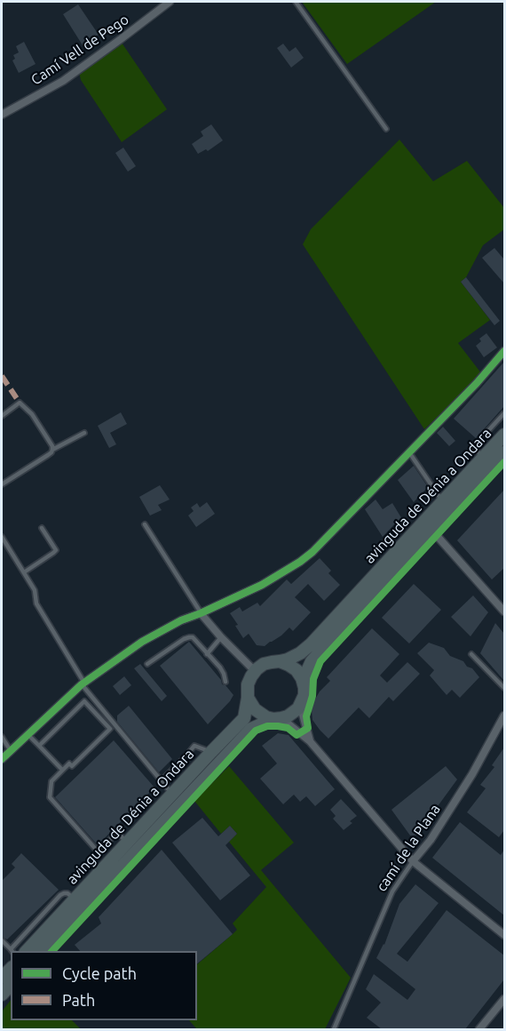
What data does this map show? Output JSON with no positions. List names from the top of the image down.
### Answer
{
  "streets": {
    "main road": ["avinguda de Dénia a Ondara"],
    "street": ["Camí Vell de Pego", "camí de la Plana"]
  },
  "legend": ["Cycle path", "Path"]
}
